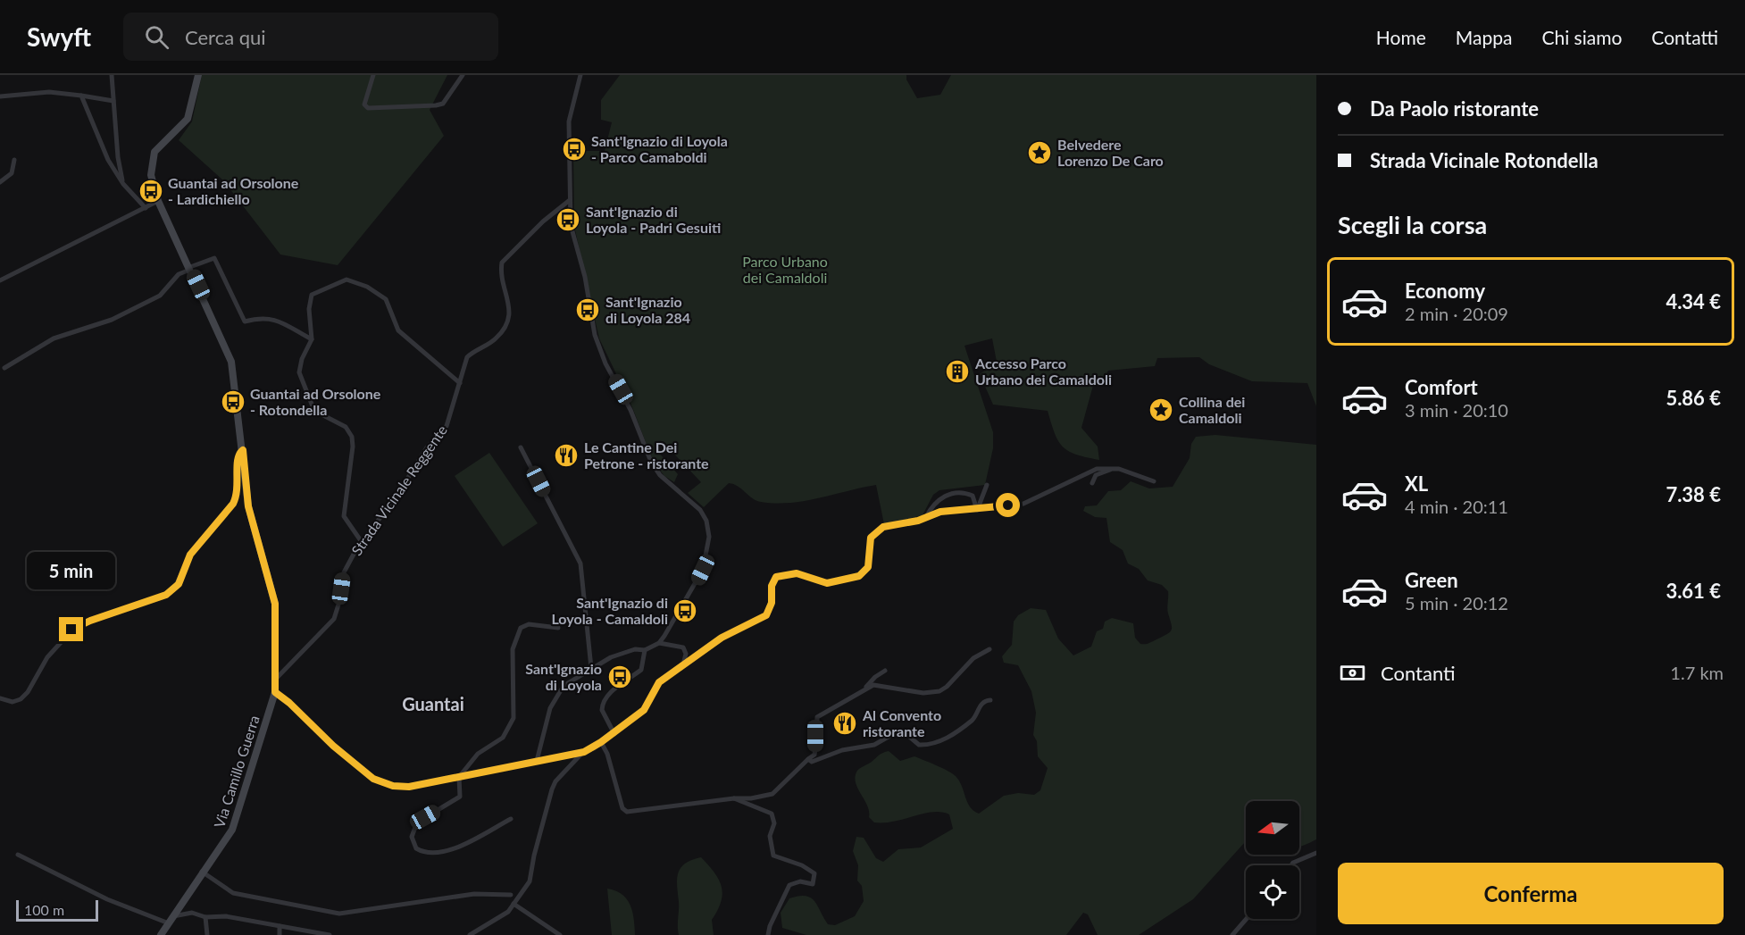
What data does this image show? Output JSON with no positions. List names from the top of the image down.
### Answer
{
  "streets": {
    "street": ["Strada Vicinale Reggente", "Via Camillo Guerra"]
  },
  "crossings": [
    ["Strada Vicinale Reggente", "Via Camillo Guerra"]
  ],
  "districts": ["Guantai"],
  "parks": ["Parco Urbano dei Camaldoli"],
  "places": {
    "bus stop": [
      "Sant'Ignazio di Loyola - Parco Camaboldi",
      "Guantai ad Orsolone - Lardichiello",
      "Sant'Ignazio di Loyola - Padri Gesuiti",
      "Sant'Ignazio di Loyola 284",
      "Guantai ad Orsolone - Rotondella",
      "Sant'Ignazio di Loyola - Camaldoli",
      "Sant'Ignazio di Loyola"
    ],
    "place": ["Belvedere Lorenzo De Caro", "Collina dei Camaldoli"],
    "building": ["Accesso Parco Urbano dei Camaldoli"],
    "restaurant": ["Le Cantine Dei Petrone - ristorante", "Al Convento ristorante"]
  },
  "scale_bar": "100 m",
  "north": "left",
  "page": {
    "header": "Swyft",
    "search": "Cerca qui",
    "nav": [
      "Home",
      "Mappa",
      "Chi siamo",
      "Contatti"
    ],
    "banner": ["Da Paolo ristorante", "Strada Vicinale Rotondella"],
    "heading": "Scegli la corsa",
    "list": [
      {
        "name": "Economy",
        "note": "2 min · 20:09",
        "value": "4.34 €"
      },
      {
        "name": "Comfort",
        "note": "3 min · 20:10",
        "value": "5.86 €"
      },
      {
        "name": "XL",
        "note": "4 min · 20:11",
        "value": "7.38 €"
      },
      {
        "name": "Green",
        "note": "5 min · 20:12",
        "value": "3.61 €"
      }
    ],
    "bubble": "5 min",
    "pay": ["Contanti", "1.7 km"],
    "buttons": "Conferma",
    "scale": "100 m"
  }
}
